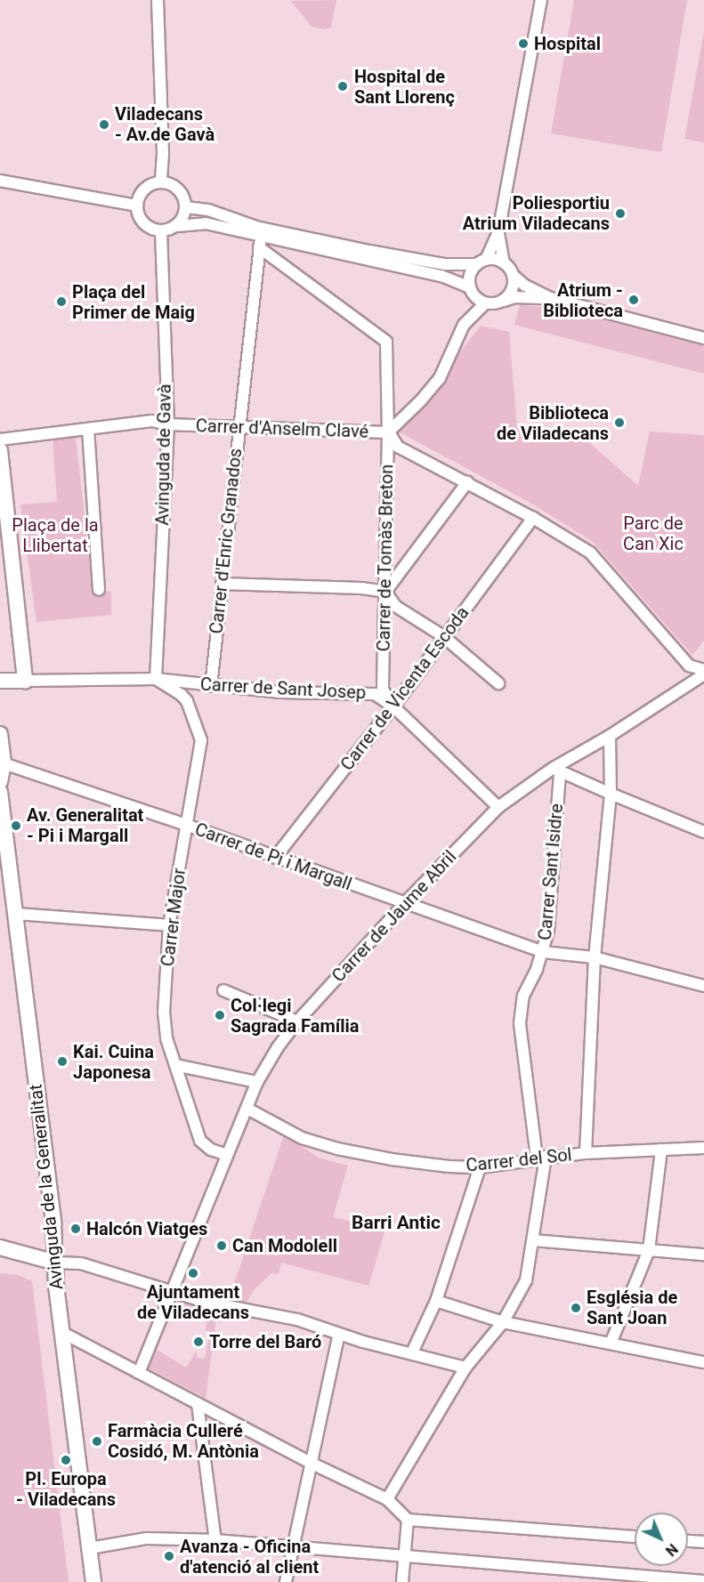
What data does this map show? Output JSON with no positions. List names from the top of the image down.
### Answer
{
  "streets": {
    "street": [
      "Carrer d'Anselm Clavé",
      "Avinguda de Gavà",
      "Carrer d'Enric Granados",
      "Carrer de Tomàs Breton",
      "Carrer de Sant Josep",
      "Carrer de Vicenta Escoda",
      "Carrer de Pi i Margall",
      "Carrer Sant Isidre",
      "Carrer de Jaume Abril",
      "Carrer Major",
      "Carrer del Sol",
      "Avinguda de la Generalitat"
    ]
  },
  "crossings": [
    ["Carrer d'Anselm Clavé", "Avinguda de Gavà"],
    ["Carrer d'Anselm Clavé", "Carrer d'Enric Granados"],
    ["Carrer d'Anselm Clavé", "Carrer de Tomàs Breton"],
    ["Carrer d'Anselm Clavé", "Carrer de Vicenta Escoda"],
    ["Avinguda de Gavà", "Carrer de Sant Josep"],
    ["Avinguda de Gavà", "Carrer Major"],
    ["Carrer d'Enric Granados", "Carrer de Tomàs Breton"],
    ["Carrer d'Enric Granados", "Carrer de Sant Josep"],
    ["Carrer de Tomàs Breton", "Carrer de Sant Josep"],
    ["Carrer de Tomàs Breton", "Carrer de Vicenta Escoda"],
    ["Carrer de Sant Josep", "Carrer de Vicenta Escoda"],
    ["Carrer de Sant Josep", "Carrer de Jaume Abril"],
    ["Carrer de Sant Josep", "Carrer Major"],
    ["Carrer de Vicenta Escoda", "Carrer de Pi i Margall"],
    ["Carrer de Pi i Margall", "Carrer Sant Isidre"],
    ["Carrer de Pi i Margall", "Carrer de Jaume Abril"],
    ["Carrer de Pi i Margall", "Carrer Major"],
    ["Carrer Sant Isidre", "Carrer de Jaume Abril"],
    ["Carrer Sant Isidre", "Carrer del Sol"],
    ["Carrer de Jaume Abril", "Carrer Major"],
    ["Carrer de Jaume Abril", "Carrer del Sol"]
  ],
  "districts": ["Barri Antic"],
  "parks": ["Parc de Can Xic", "Plaça de la Llibertat"],
  "places": [
    "Hospital",
    "Hospital de Sant Llorenç",
    "Viladecans - Av.de Gavà",
    "Poliesportiu Atrium Viladecans",
    "Atrium - Biblioteca",
    "Plaça del Primer de Maig",
    "Biblioteca de Viladecans",
    "Av. Generalitat - Pi i Margall",
    "Col·legi Sagrada Família",
    "Kai. Cuina Japonesa",
    "Halcón Viatges",
    "Can Modolell",
    "Ajuntament de Viladecans",
    "Església de Sant Joan",
    "Torre del Baró",
    "Farmàcia Culleré Cosidó, M. Antònia",
    "Pl. Europa - Viladecans",
    "Avanza - Oficina d'atenció al client"
  ],
  "north": "bottom right"
}
